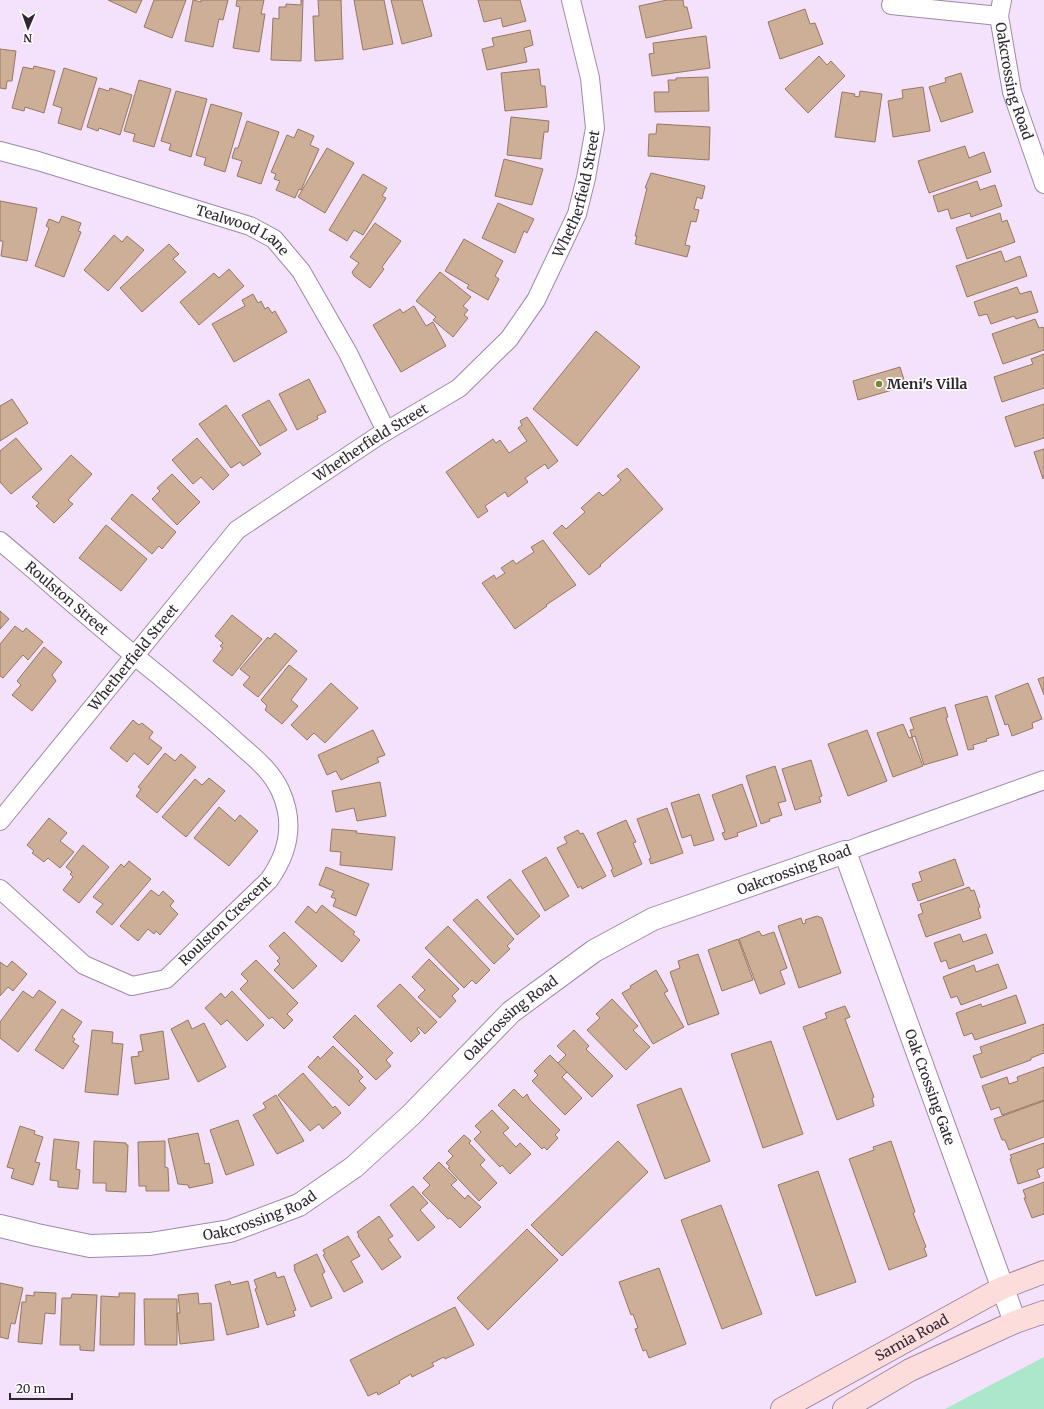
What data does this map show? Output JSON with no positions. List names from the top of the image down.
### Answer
{
  "streets": {
    "main road": ["Sarnia Road"],
    "street": [
      "Oakcrossing Road",
      "Whetherfield Street",
      "Tealwood Lane",
      "Roulston Street",
      "Roulston Crescent",
      "Oak Crossing Gate"
    ]
  },
  "crossings": [
    ["Oakcrossing Road", "Oak Crossing Gate"],
    ["Whetherfield Street", "Tealwood Lane"],
    ["Whetherfield Street", "Roulston Street"],
    ["Whetherfield Street", "Roulston Crescent"],
    ["Roulston Street", "Roulston Crescent"],
    ["Oak Crossing Gate", "Sarnia Road"]
  ],
  "places": ["Meni's Villa"],
  "scale_bar": "20 m",
  "north": "bottom"
}
